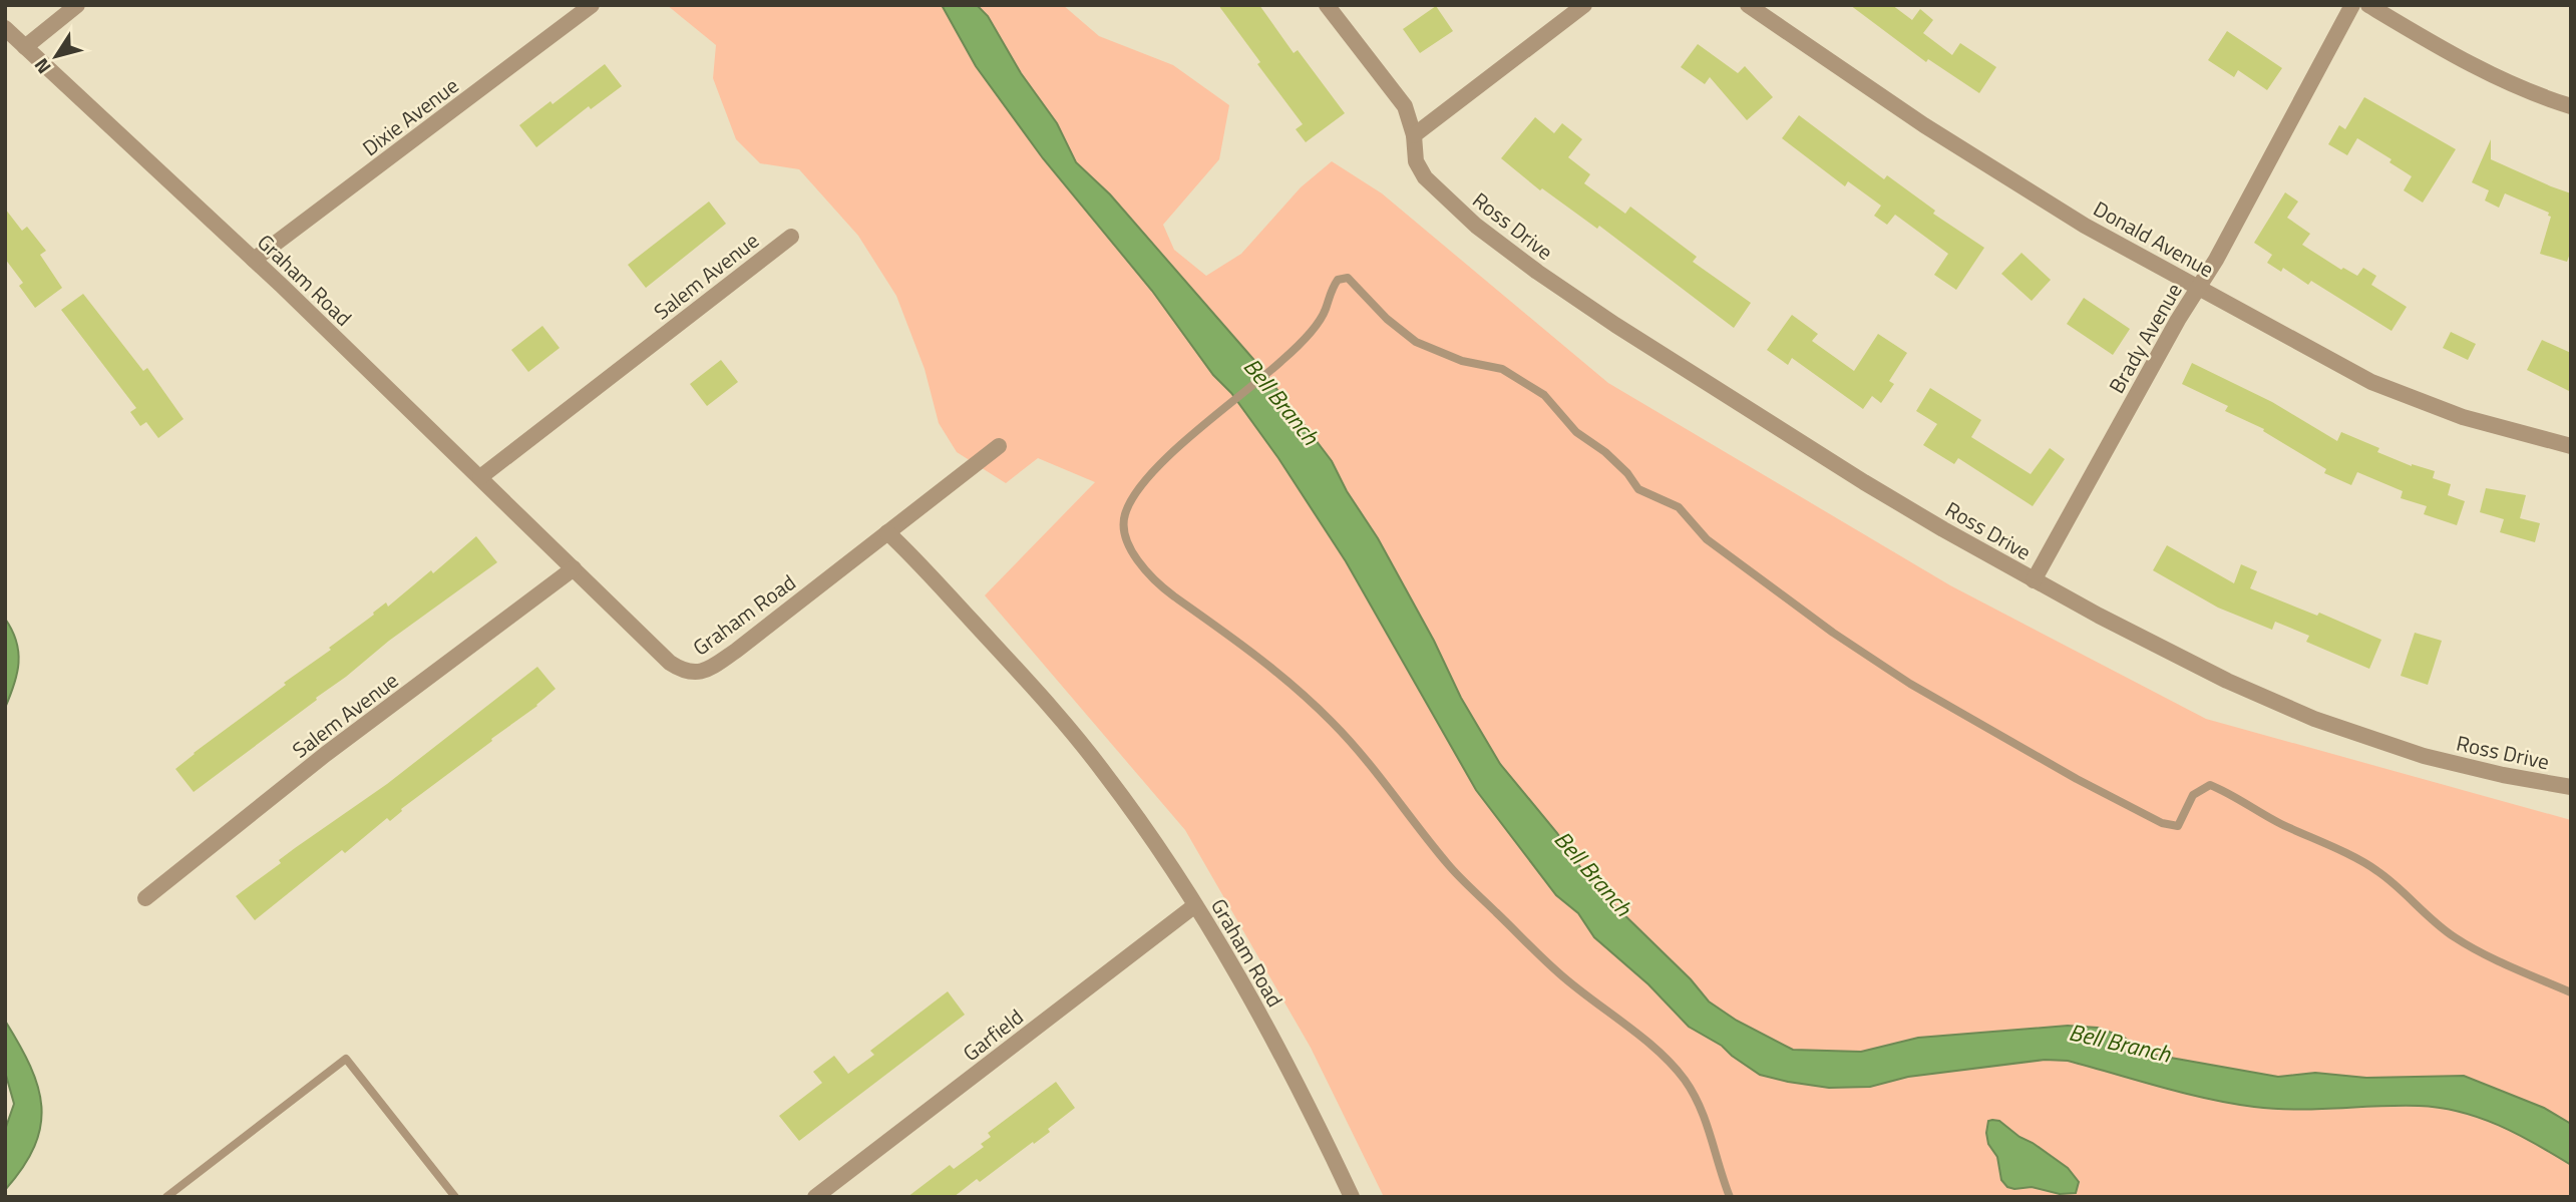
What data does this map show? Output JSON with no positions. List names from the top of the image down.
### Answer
{
  "streets": {
    "street": [
      "Dixie Avenue",
      "Ross Drive",
      "Donald Avenue",
      "Salem Avenue",
      "Graham Road",
      "Brady Avenue",
      "Garfield"
    ]
  },
  "crossings": [
    ["Dixie Avenue", "Graham Road"],
    ["Ross Drive", "Brady Avenue"],
    ["Donald Avenue", "Brady Avenue"],
    ["Salem Avenue", "Graham Road"],
    ["Graham Road", "Garfield"]
  ],
  "water": ["Bell Branch"],
  "north": "bottom left"
}
